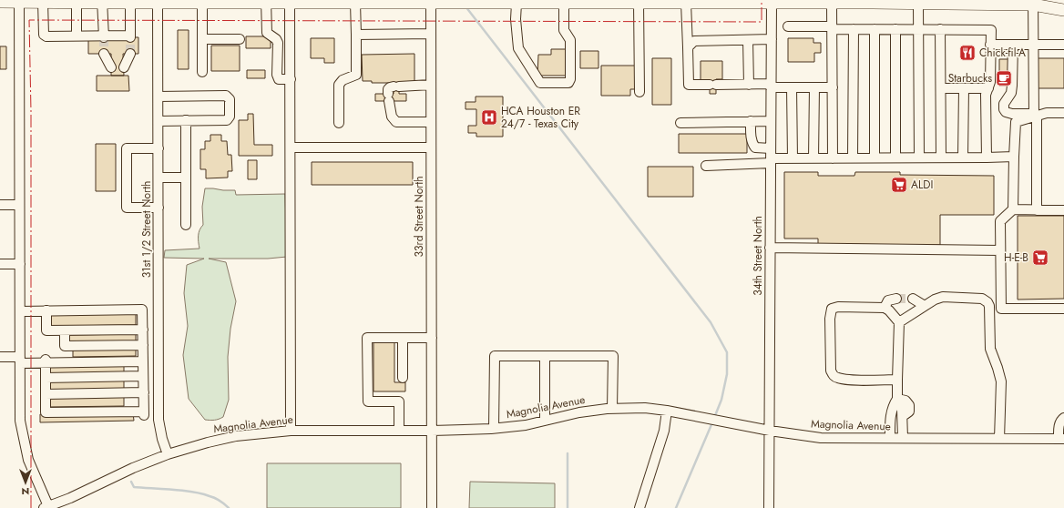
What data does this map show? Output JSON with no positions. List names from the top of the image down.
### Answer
{
  "streets": {
    "street": [
      "33rd Street North",
      "31st 1/2 Street North",
      "34th Street North",
      "Magnolia Avenue"
    ]
  },
  "crossings": [
    ["33rd Street North", "Magnolia Avenue"],
    ["31st 1/2 Street North", "Magnolia Avenue"],
    ["34th Street North", "Magnolia Avenue"]
  ],
  "places": {
    "restaurant": ["Chick-fil-A"],
    "cafe": ["Starbucks"],
    "hospital": ["HCA Houston ER 24/7 - Texas City"],
    "supermarket": ["ALDI", "H-E-B"]
  },
  "north": "bottom"
}
